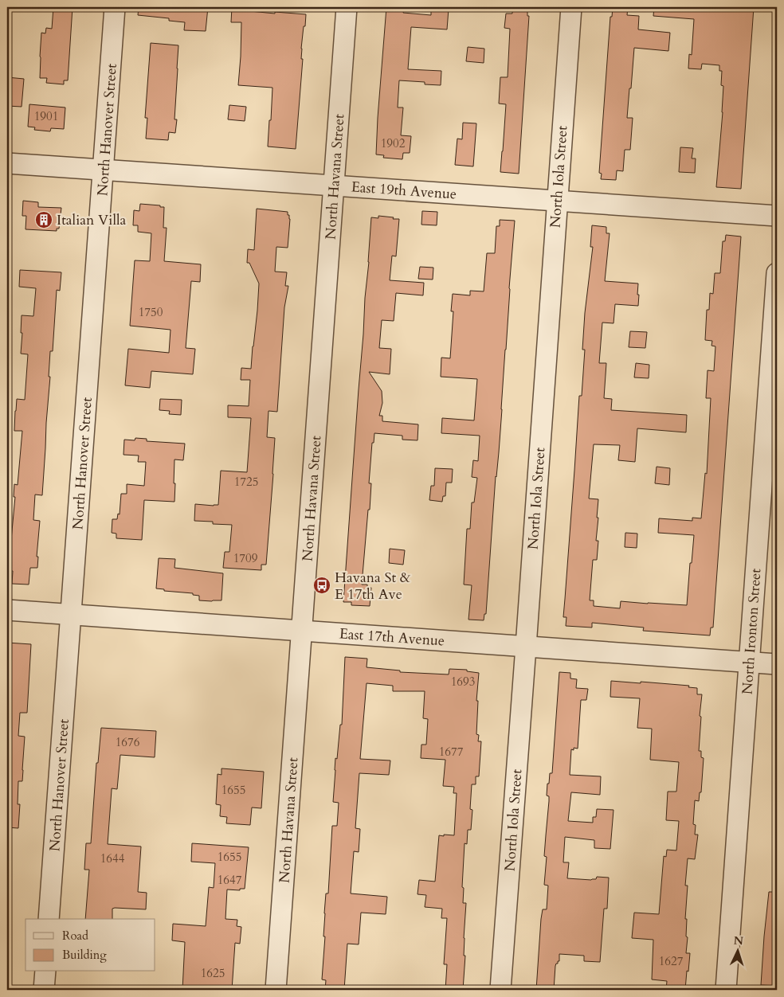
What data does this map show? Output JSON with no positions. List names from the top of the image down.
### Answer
{
  "streets": {
    "street": [
      "North Hanover Street",
      "North Havana Street",
      "North Iola Street",
      "East 19th Avenue",
      "North Ironton Street",
      "East 17th Avenue"
    ]
  },
  "crossings": [
    ["North Hanover Street", "East 19th Avenue"],
    ["North Hanover Street", "East 17th Avenue"],
    ["North Havana Street", "East 19th Avenue"],
    ["North Havana Street", "East 17th Avenue"],
    ["North Iola Street", "East 19th Avenue"],
    ["North Iola Street", "East 17th Avenue"],
    ["North Ironton Street", "East 17th Avenue"]
  ],
  "places": {
    "building": ["Italian Villa"],
    "bus stop": ["Havana St & E 17th Ave"]
  },
  "house_numbers": [
    "1901",
    "1902",
    "1750",
    "1725",
    "1709",
    "1693",
    "1676",
    "1677",
    "1655",
    "1655",
    "1644",
    "1647",
    "1627",
    "1625"
  ],
  "legend": ["Road", "Building"],
  "north": "top"
}
